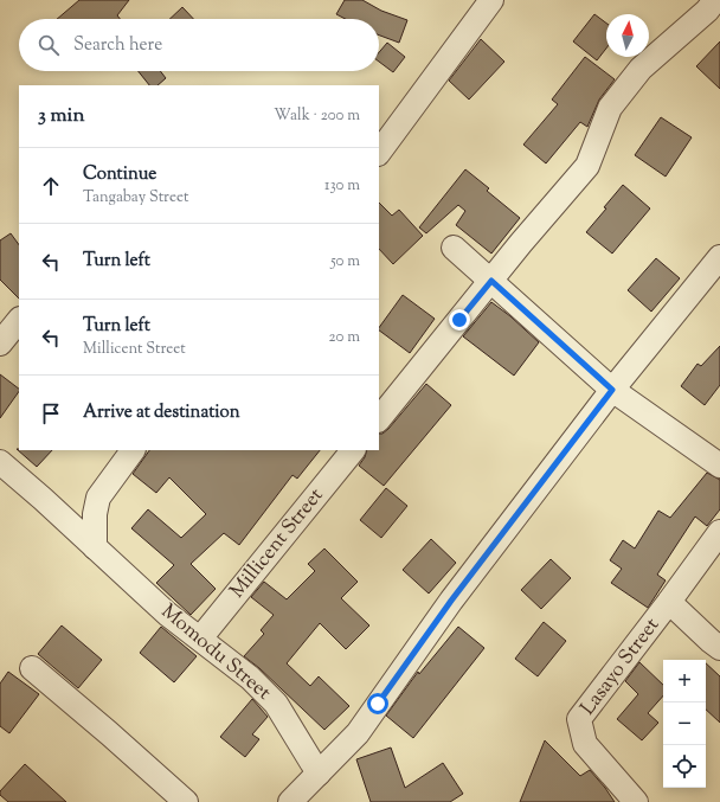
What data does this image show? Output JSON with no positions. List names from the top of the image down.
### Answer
{
  "streets": {
    "street": ["Millicent Street", "Momodu Street", "Lasayo Street"]
  },
  "crossings": [
    ["Millicent Street", "Momodu Street"]
  ],
  "north": "top",
  "page": {
    "search": "Search here",
    "heading": ["3 min", "Walk · 200 m"],
    "list": [
      ["Continue", "Tangabay Street", "130 m"],
      ["Turn left", "50 m"],
      ["Turn left", "Millicent Street", "20 m"],
      "Arrive at destination"
    ],
    "map_buttons": ["+", "−"]
  }
}
